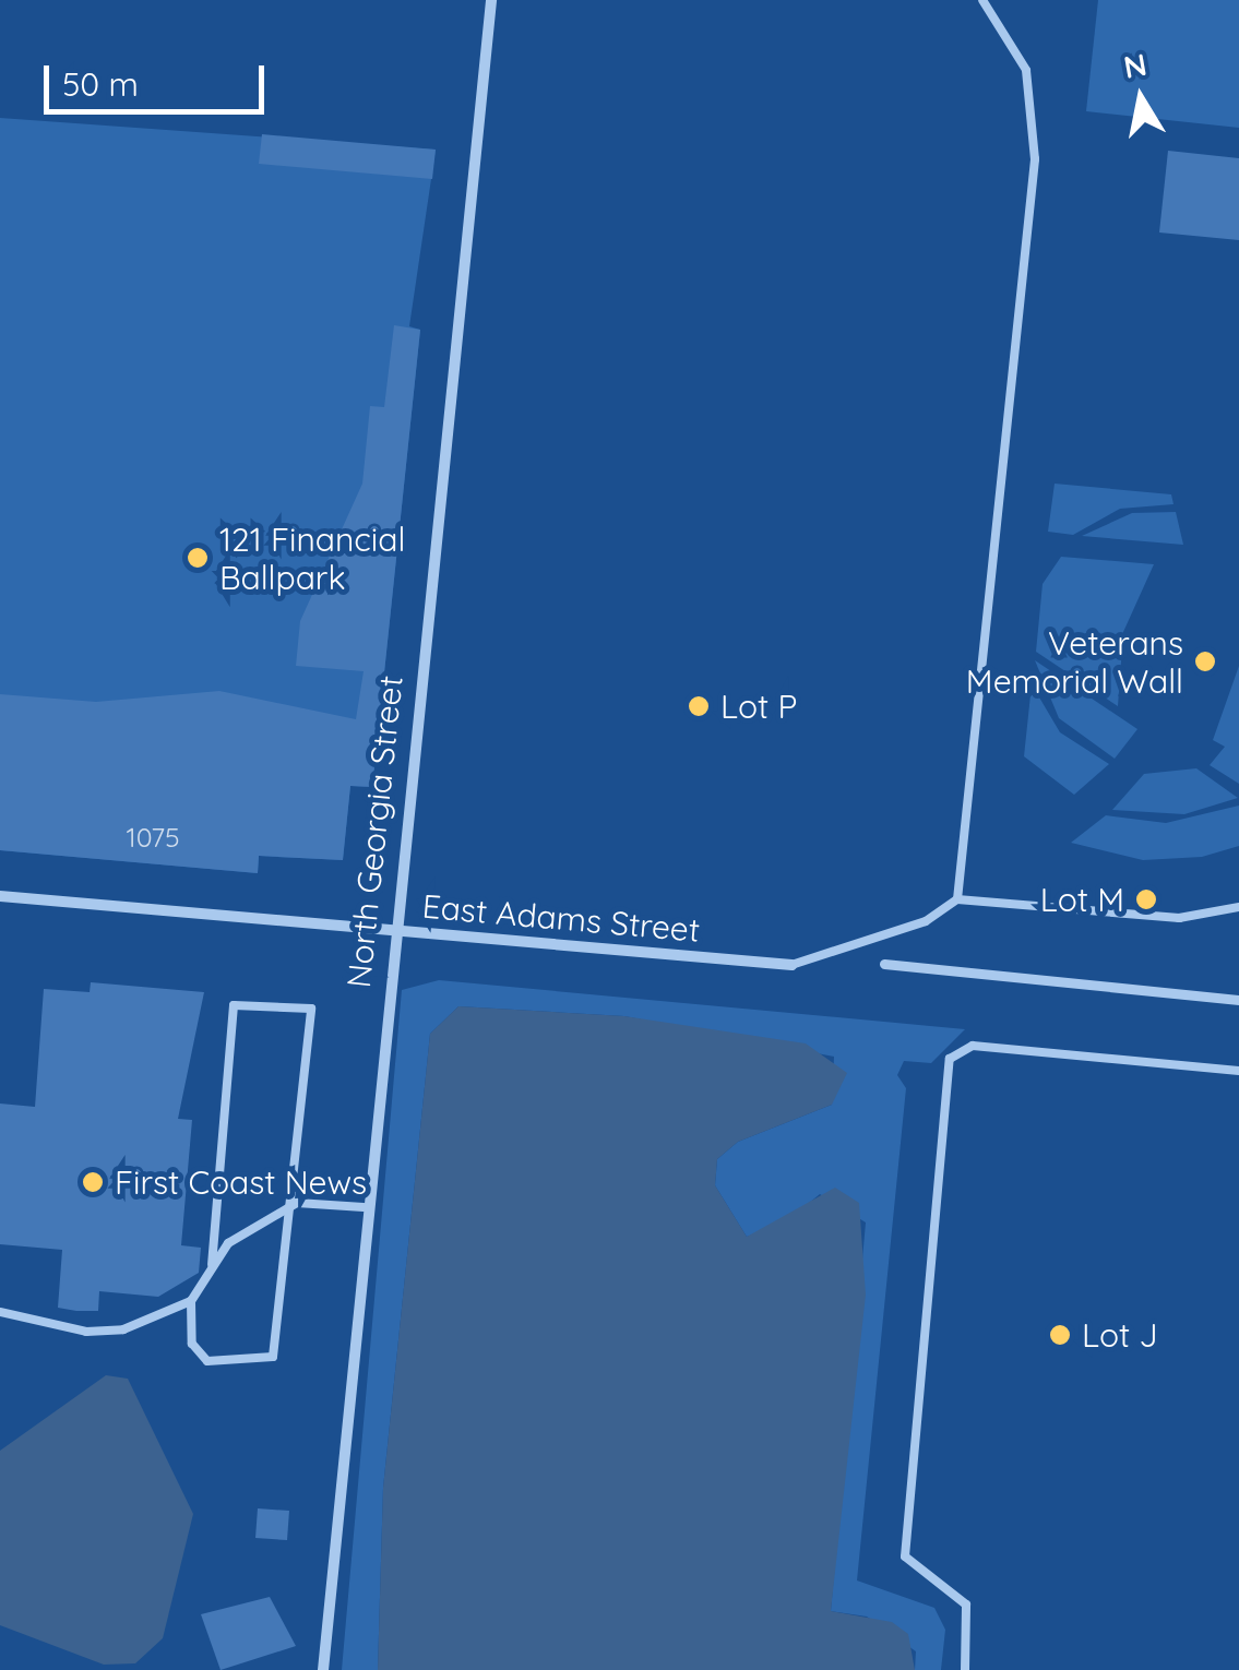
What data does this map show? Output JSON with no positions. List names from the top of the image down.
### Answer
{
  "streets": {
    "street": ["North Georgia Street", "East Adams Street"]
  },
  "crossings": [
    ["North Georgia Street", "East Adams Street"]
  ],
  "places": [
    "121 Financial Ballpark",
    "Veterans Memorial Wall",
    "Lot P",
    "Lot M",
    "First Coast News",
    "Lot J"
  ],
  "house_numbers": ["1075"],
  "scale_bar": "50 m",
  "north": "top"
}
